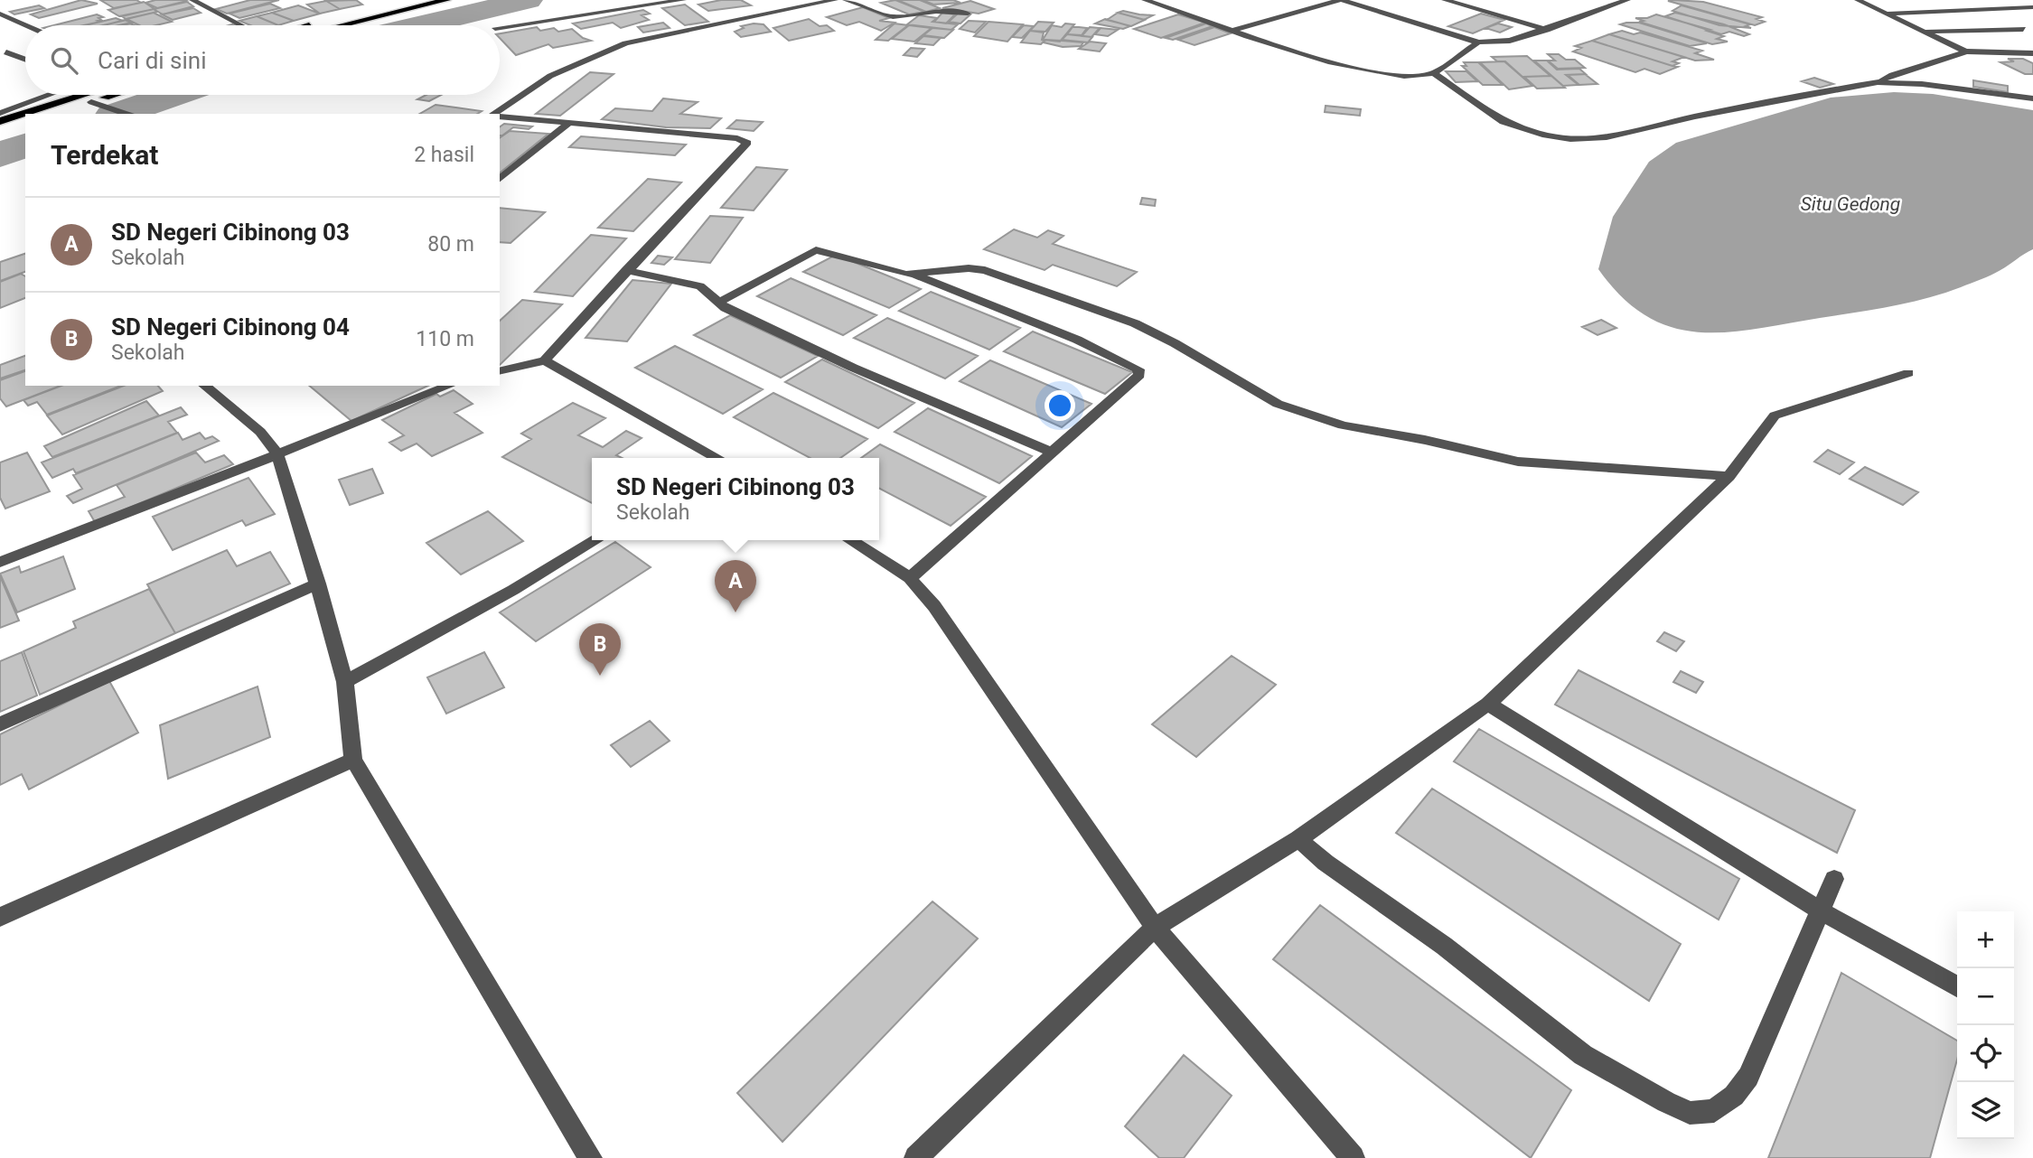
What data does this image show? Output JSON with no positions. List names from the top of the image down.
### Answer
{
  "water": ["Situ Gedong"],
  "page": {
    "search": "Cari di sini",
    "heading": ["Terdekat", "2 hasil"],
    "list": [
      {
        "mark": "A",
        "name": "SD Negeri Cibinong 03",
        "note": "Sekolah",
        "value": "80 m"
      },
      {
        "mark": "B",
        "name": "SD Negeri Cibinong 04",
        "note": "Sekolah",
        "value": "110 m"
      }
    ],
    "popup": ["SD Negeri Cibinong 03", "Sekolah"],
    "pins": ["A", "B"],
    "map_buttons": ["+", "−"]
  }
}
